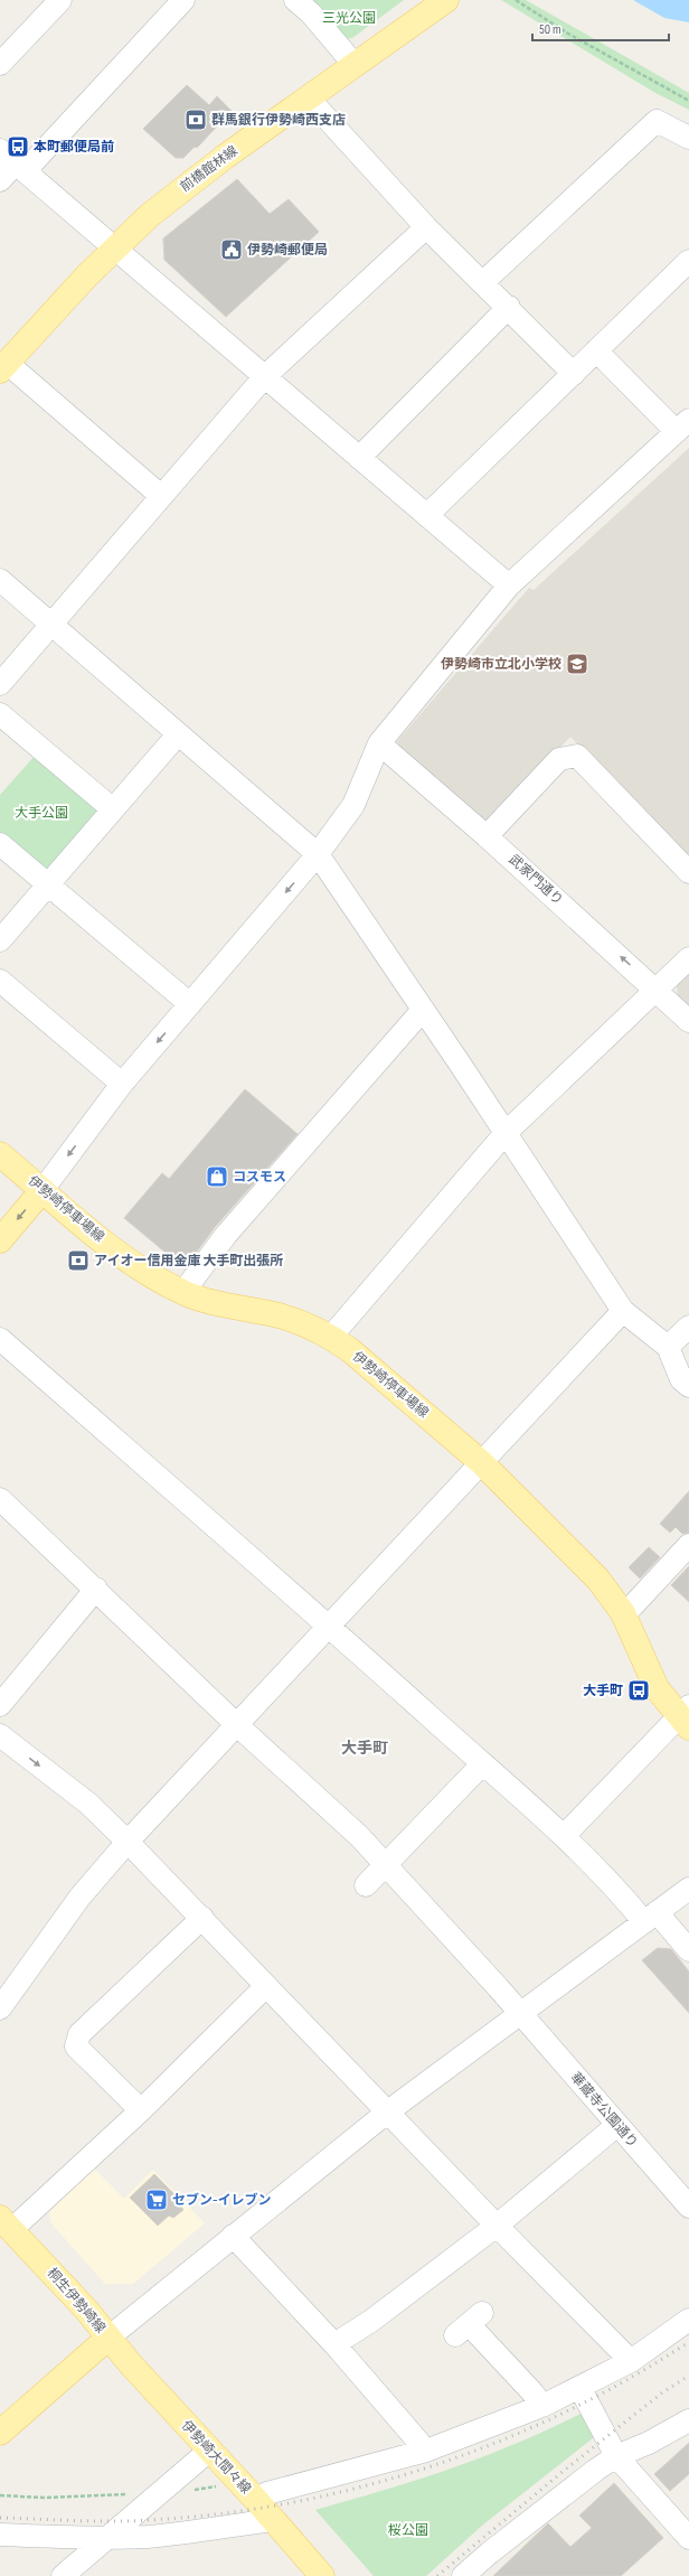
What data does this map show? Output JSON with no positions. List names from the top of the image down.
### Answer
{
  "streets": {
    "main road": [
      "前橋館林線",
      "伊勢崎停車場線",
      "桐生伊勢崎線",
      "伊勢崎大間々線"
    ],
    "street": ["武家門通り", "華蔵寺公園通り"]
  },
  "crossings": [
    ["桐生伊勢崎線", "伊勢崎大間々線"]
  ],
  "districts": ["大手町"],
  "parks": ["三光公園", "大手公園", "桜公園"],
  "places": {
    "bank": ["群馬銀行伊勢崎西支店", "アイオー信用金庫 大手町出張所"],
    "bus stop": ["本町郵便局前", "大手町"],
    "public building": ["伊勢崎郵便局"],
    "school or university": ["伊勢崎市立北小学校"],
    "shop": ["コスモス"],
    "supermarket": ["セブン-イレブン"]
  },
  "scale_bar": "50 m"
}
